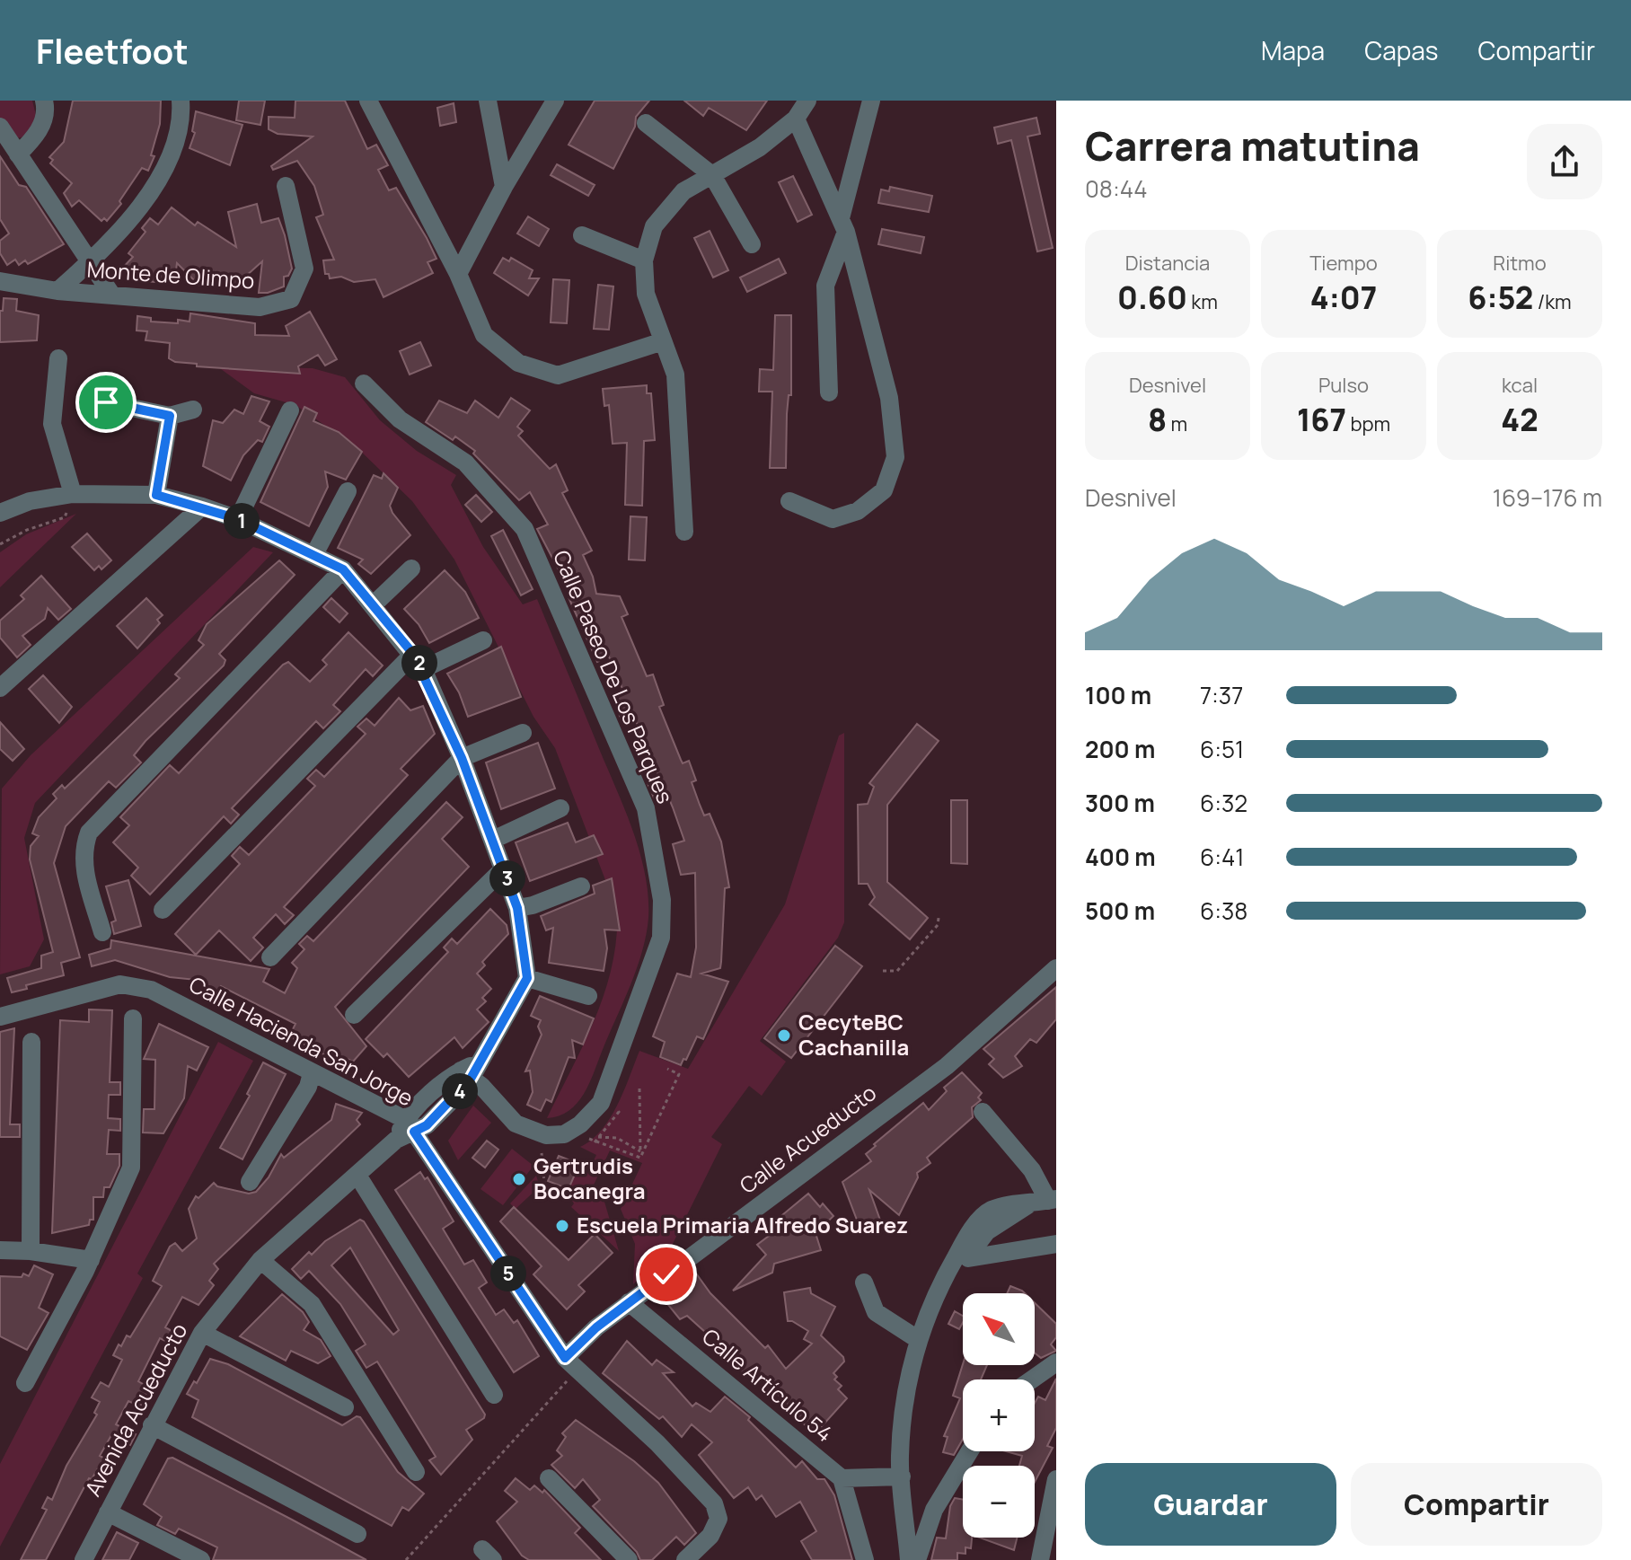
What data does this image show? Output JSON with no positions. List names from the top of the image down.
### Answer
{
  "streets": {
    "street": [
      "Monte de Olimpo",
      "Calle Paseo De Los Parques",
      "Calle Hacienda San Jorge",
      "Calle Acueducto",
      "Calle Artículo 54",
      "Avenida Acueducto"
    ]
  },
  "crossings": [
    ["Calle Hacienda San Jorge", "Calle Acueducto"],
    ["Calle Hacienda San Jorge", "Avenida Acueducto"],
    ["Calle Acueducto", "Calle Artículo 54"]
  ],
  "places": ["CecyteBC Cachanilla", "Gertrudis Bocanegra", "Escuela Primaria Alfredo Suarez"],
  "north": "top left",
  "page": {
    "header": "Fleetfoot",
    "nav": ["Mapa", "Capas", "Compartir"],
    "heading": ["Carrera matutina", "08:44"],
    "stats": [
      ["Distancia", "0.60 km"],
      ["Tiempo", "4:07"],
      ["Ritmo", "6:52 /km"],
      ["Desnivel", "8 m"],
      ["Pulso", "167 bpm"],
      ["kcal", "42"]
    ],
    "chart": ["Desnivel", "169–176 m"],
    "pins": [
      "1",
      "2",
      "3",
      "4",
      "5"
    ],
    "list": [
      {
        "name": "100 m",
        "note": "7:37"
      },
      {
        "name": "200 m",
        "note": "6:51"
      },
      {
        "name": "300 m",
        "note": "6:32"
      },
      {
        "name": "400 m",
        "note": "6:41"
      },
      {
        "name": "500 m",
        "note": "6:38"
      }
    ],
    "map_buttons": ["+", "−"],
    "buttons": ["Guardar", "Compartir"]
  }
}
